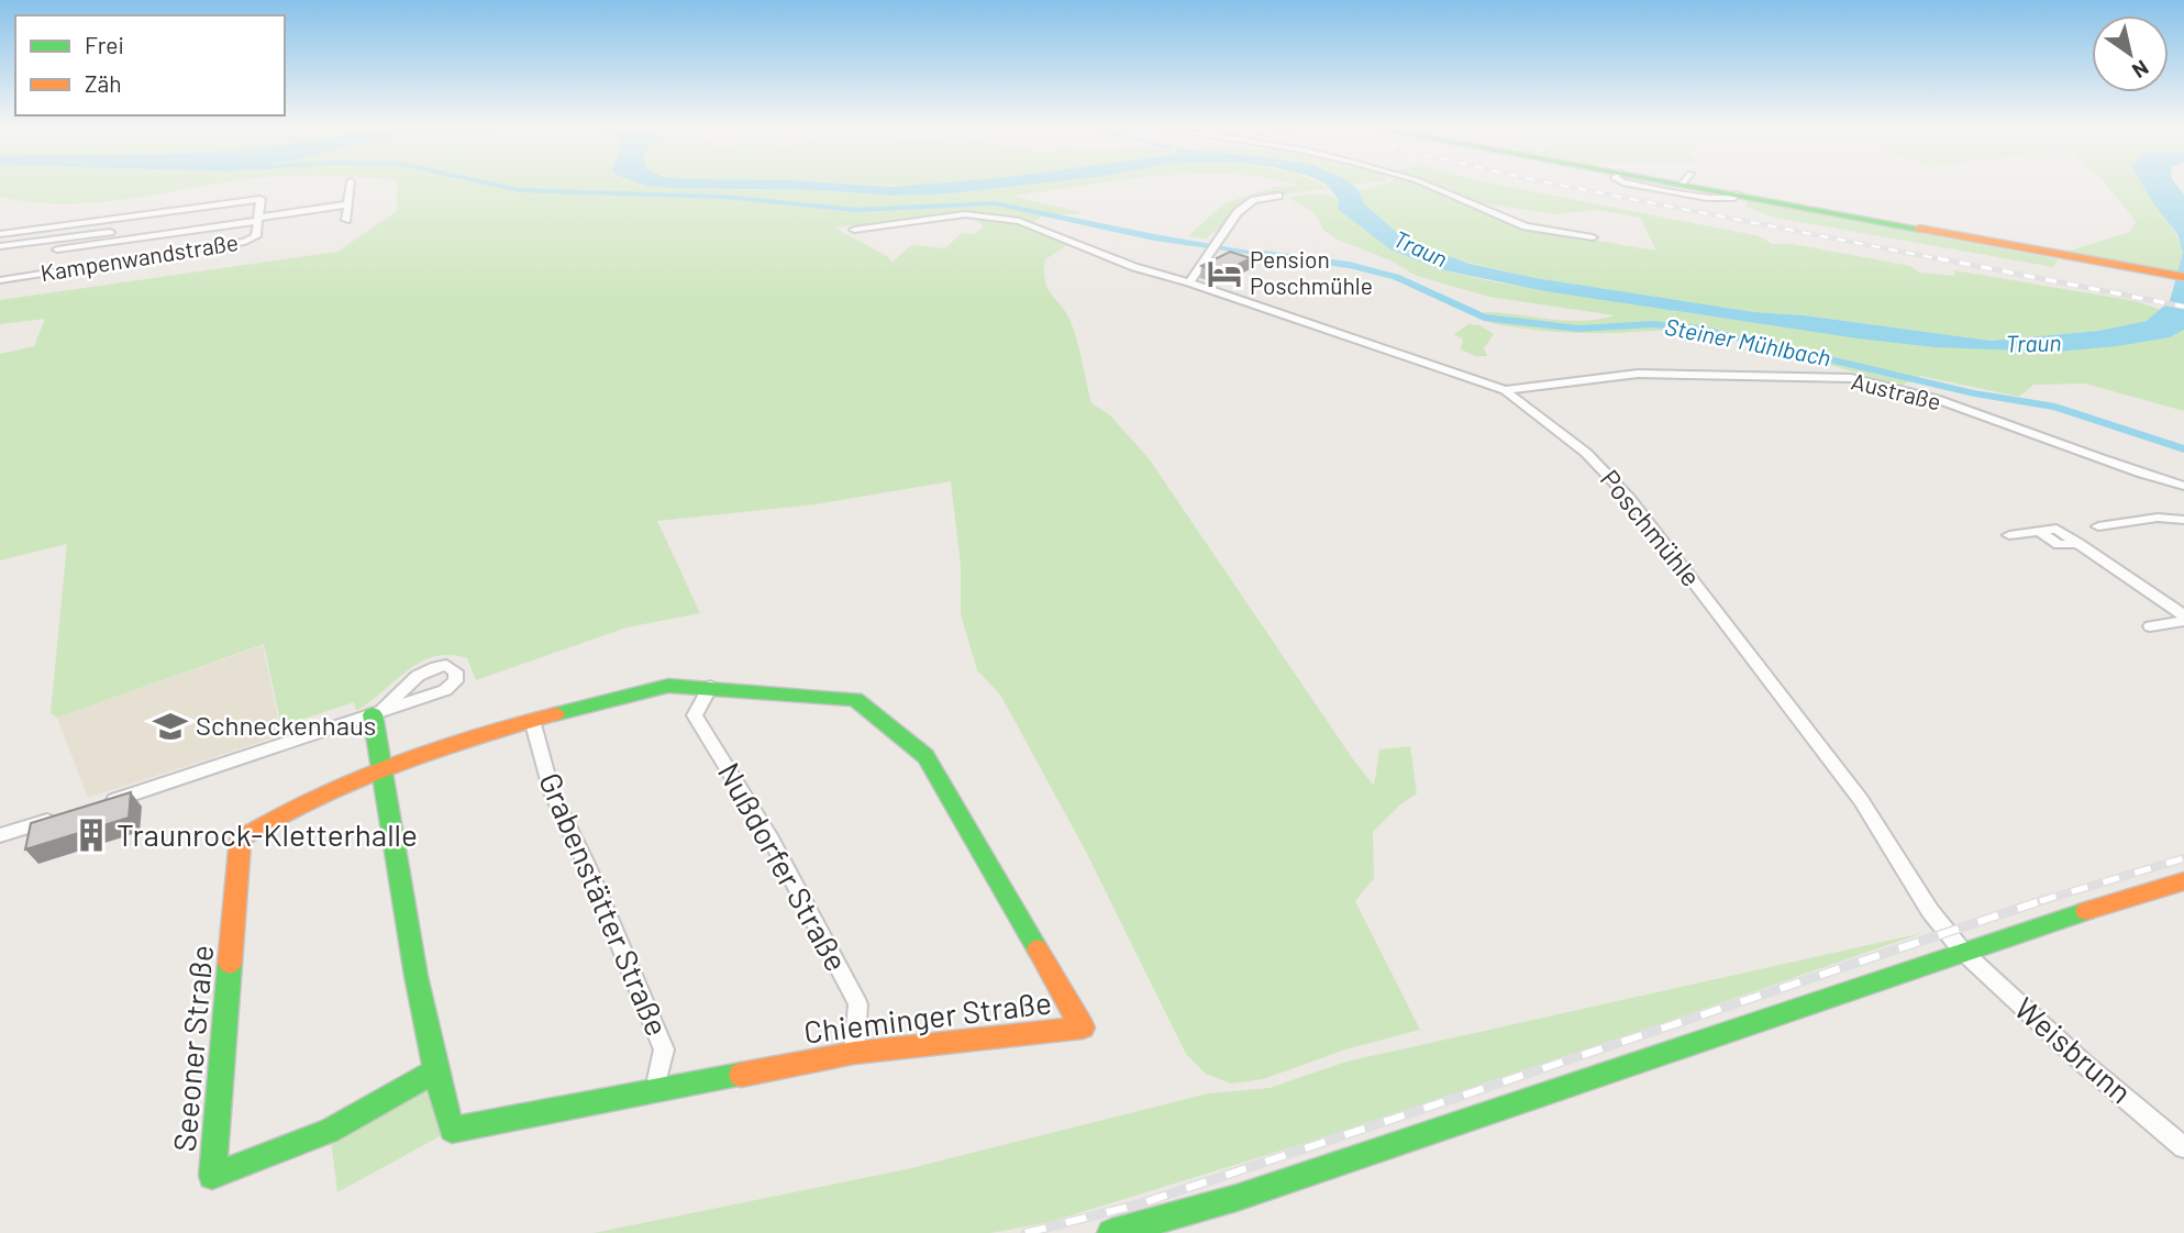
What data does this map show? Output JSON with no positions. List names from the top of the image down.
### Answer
{
  "streets": {
    "street": [
      "Kampenwandstraße",
      "Austraße",
      "Poschmühle",
      "Nußdorfer Straße",
      "Grabenstätter Straße",
      "Chieminger Straße",
      "Seeoner Straße",
      "Weisbrunn"
    ]
  },
  "crossings": [
    ["Austraße", "Poschmühle"],
    ["Poschmühle", "Weisbrunn"],
    ["Nußdorfer Straße", "Chieminger Straße"],
    ["Grabenstätter Straße", "Chieminger Straße"],
    ["Chieminger Straße", "Seeoner Straße"]
  ],
  "water": ["Traun", "Steiner Mühlbach"],
  "places": {
    "hotel": ["Pension Poschmühle"],
    "school or university": ["Schneckenhaus"],
    "building": ["Traunrock-Kletterhalle"]
  },
  "legend": ["Frei", "Zäh"],
  "north": "bottom right"
}
